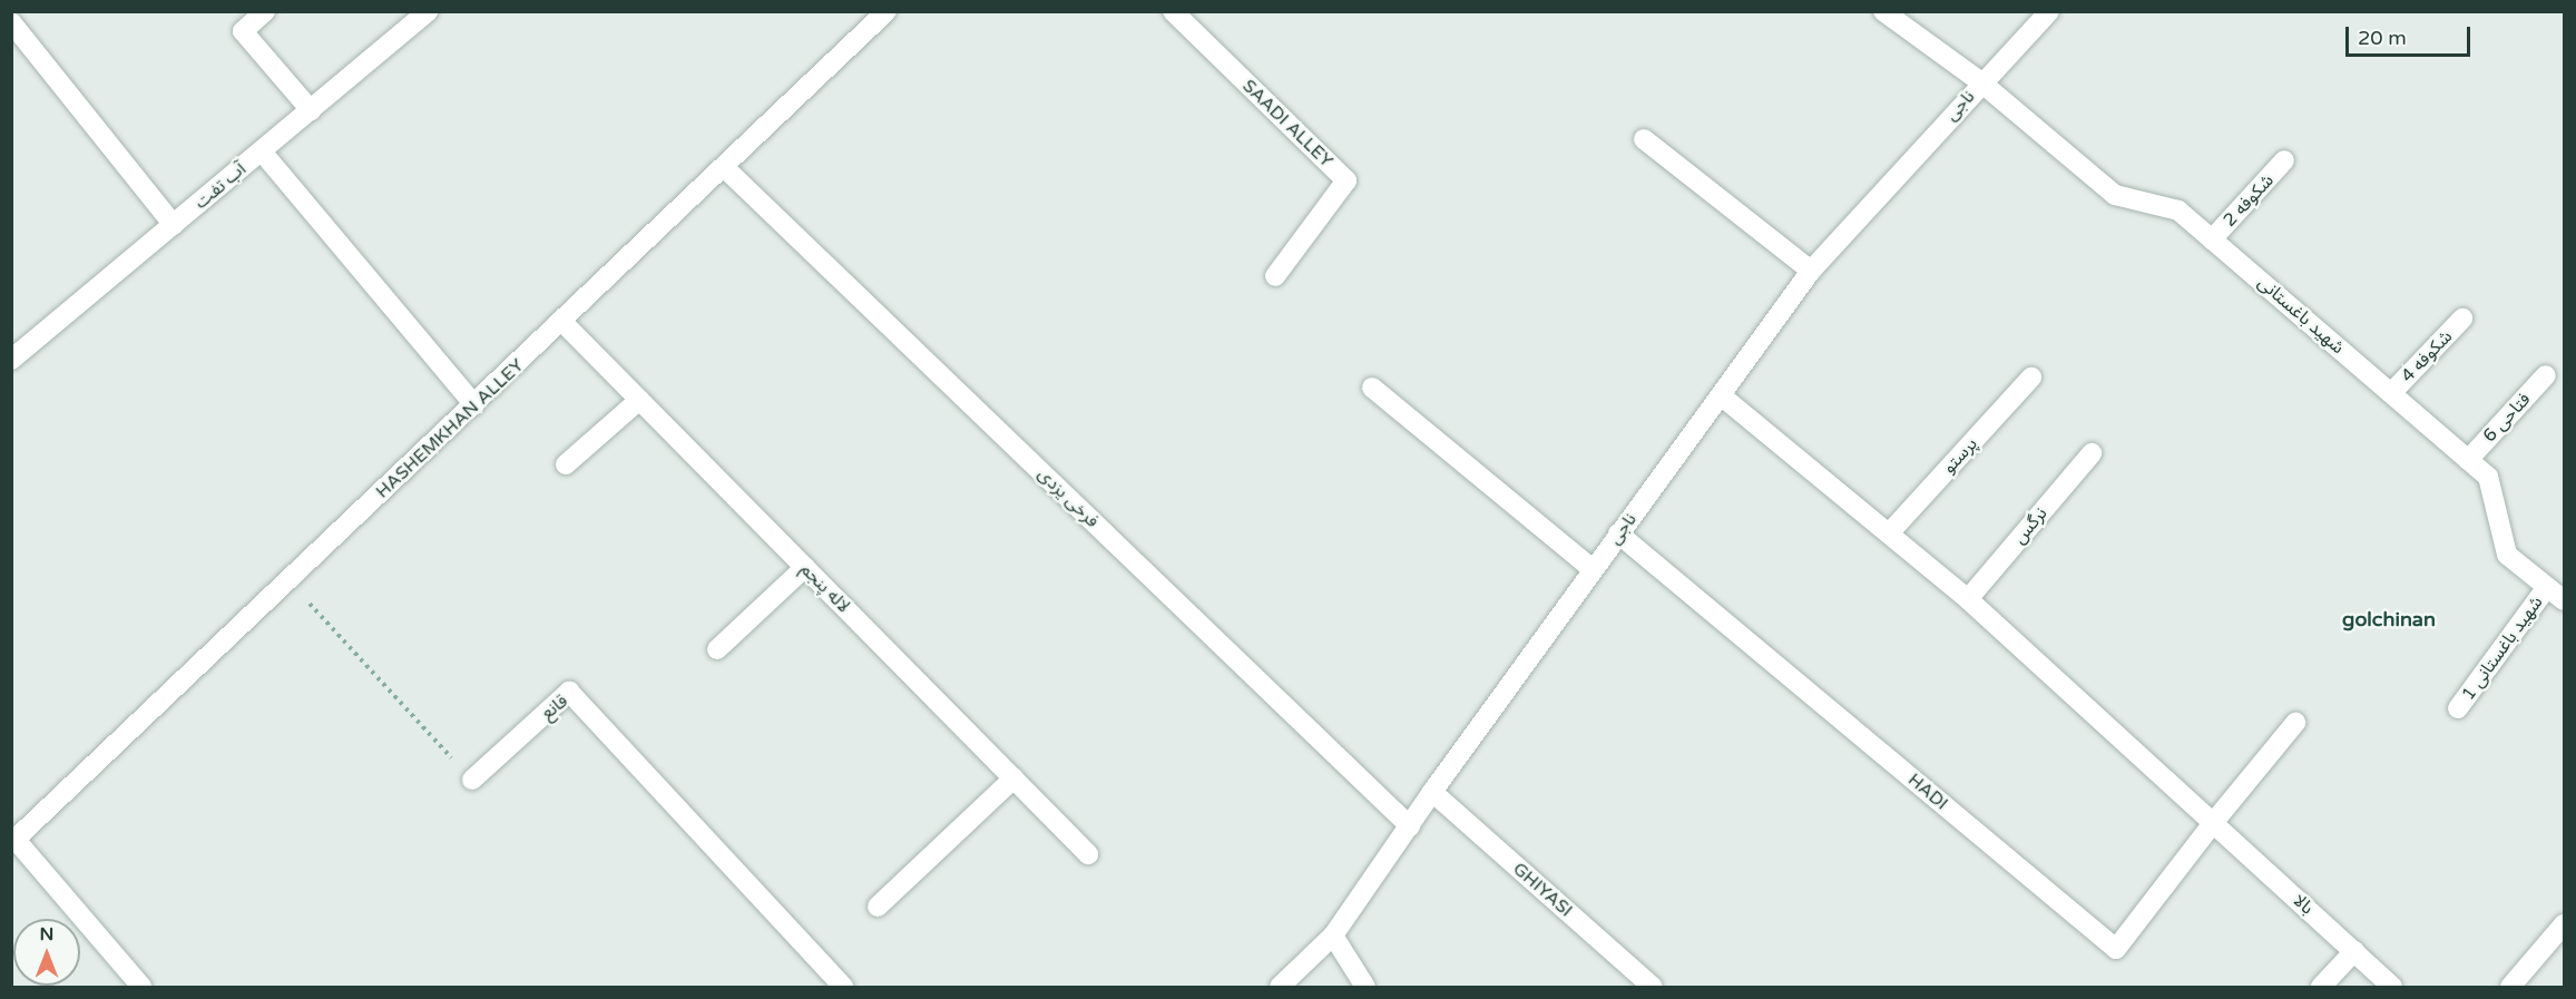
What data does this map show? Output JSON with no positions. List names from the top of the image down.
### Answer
{
  "streets": {
    "street": [
      "ناجی",
      "SAADI ALLEY",
      "آب تفت",
      "شکوفه 2",
      "شهید باغستانی",
      "شکوفه 4",
      "فتاحی 6",
      "HASHEMKHAN ALLEY",
      "پرستو",
      "فرخی یزدی",
      "نرگس",
      "لاله پنجم",
      "شهید باغستانی 1",
      "قانع",
      "HADI",
      "GHIYASI",
      "بالا"
    ]
  },
  "crossings": [
    ["ناجی", "شهید باغستانی"],
    ["ناجی", "فرخی یزدی"],
    ["ناجی", "HADI"],
    ["ناجی", "GHIYASI"],
    ["ناجی", "بالا"],
    ["شکوفه 2", "شهید باغستانی"],
    ["شهید باغستانی", "شکوفه 4"],
    ["شهید باغستانی", "فتاحی 6"],
    ["شهید باغستانی", "شهید باغستانی 1"],
    ["HASHEMKHAN ALLEY", "فرخی یزدی"],
    ["HASHEMKHAN ALLEY", "لاله پنجم"],
    ["پرستو", "بالا"],
    ["نرگس", "بالا"],
    ["HADI", "بالا"]
  ],
  "districts": ["golchinan"],
  "scale_bar": "20 m",
  "north": "top"
}
